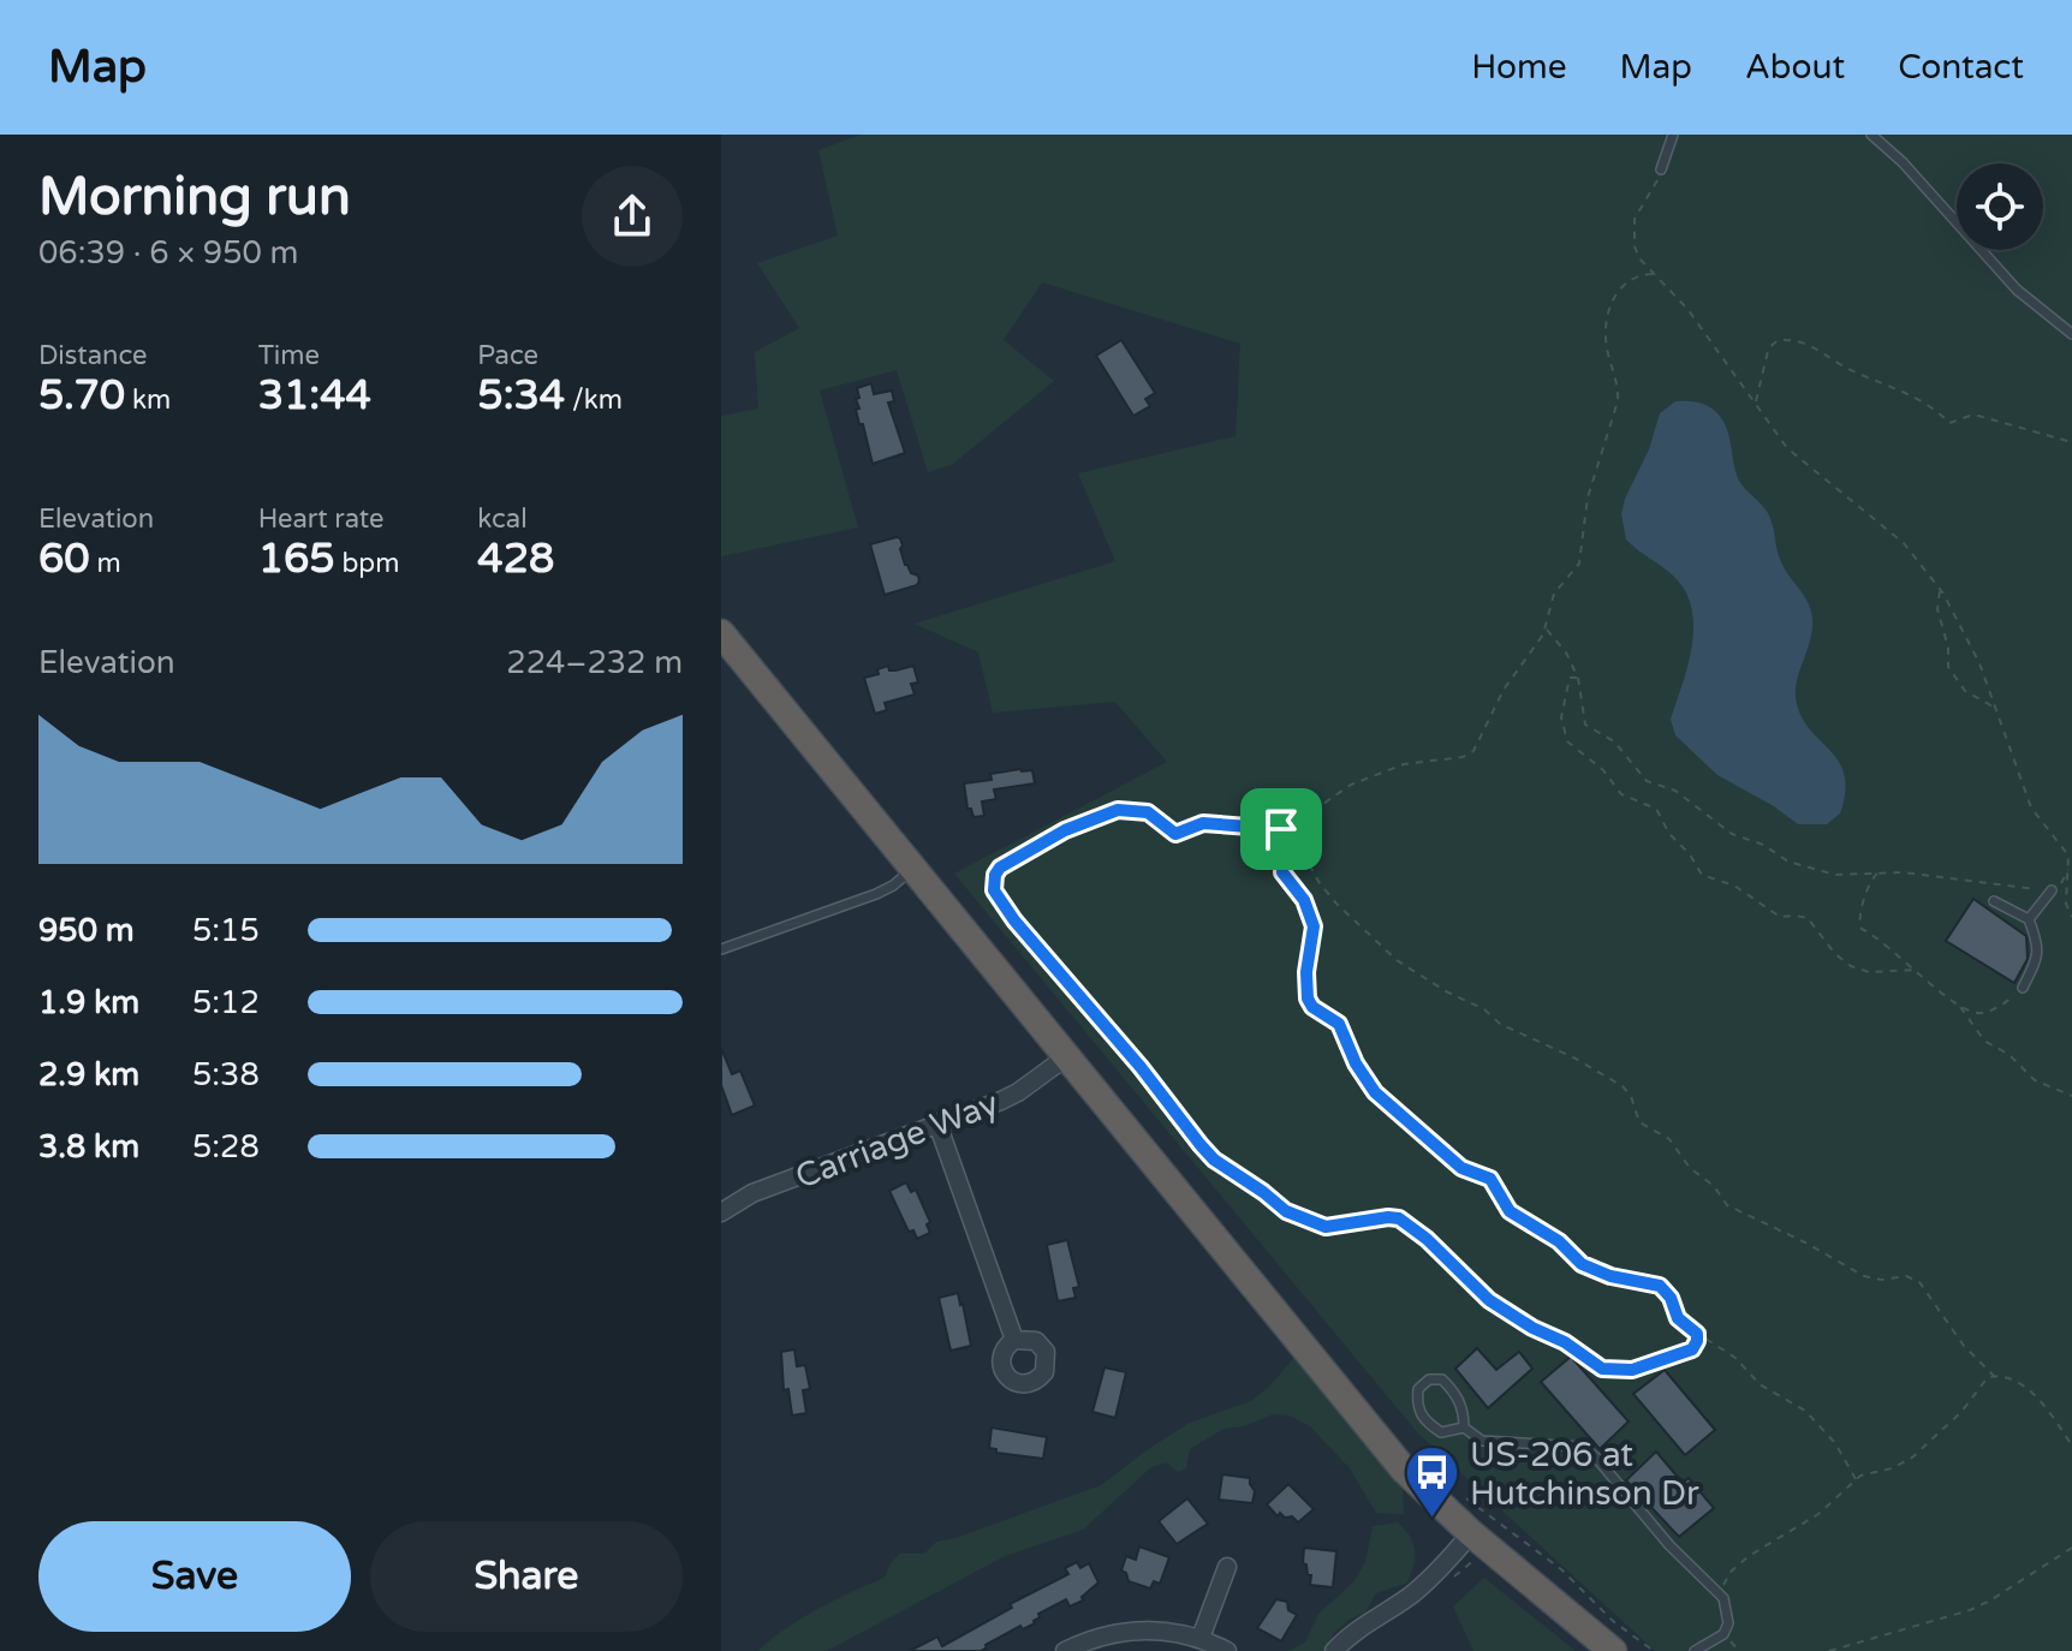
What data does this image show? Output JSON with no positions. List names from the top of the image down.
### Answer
{
  "streets": {
    "street": ["Carriage Way"]
  },
  "places": {
    "bus stop": ["US-206 at Hutchinson Dr"]
  },
  "page": {
    "header": "Map",
    "nav": [
      "Home",
      "Map",
      "About",
      "Contact"
    ],
    "heading": ["Morning run", "06:39 · 6 × 950 m"],
    "stats": [
      ["Distance", "5.70 km"],
      ["Time", "31:44"],
      ["Pace", "5:34 /km"],
      ["Elevation", "60 m"],
      ["Heart rate", "165 bpm"],
      ["kcal", "428"]
    ],
    "chart": ["Elevation", "224–232 m"],
    "list": [
      {
        "name": "950 m",
        "note": "5:15"
      },
      {
        "name": "1.9 km",
        "note": "5:12"
      },
      {
        "name": "2.9 km",
        "note": "5:38"
      },
      {
        "name": "3.8 km",
        "note": "5:28"
      }
    ],
    "buttons": ["Save", "Share"]
  }
}
